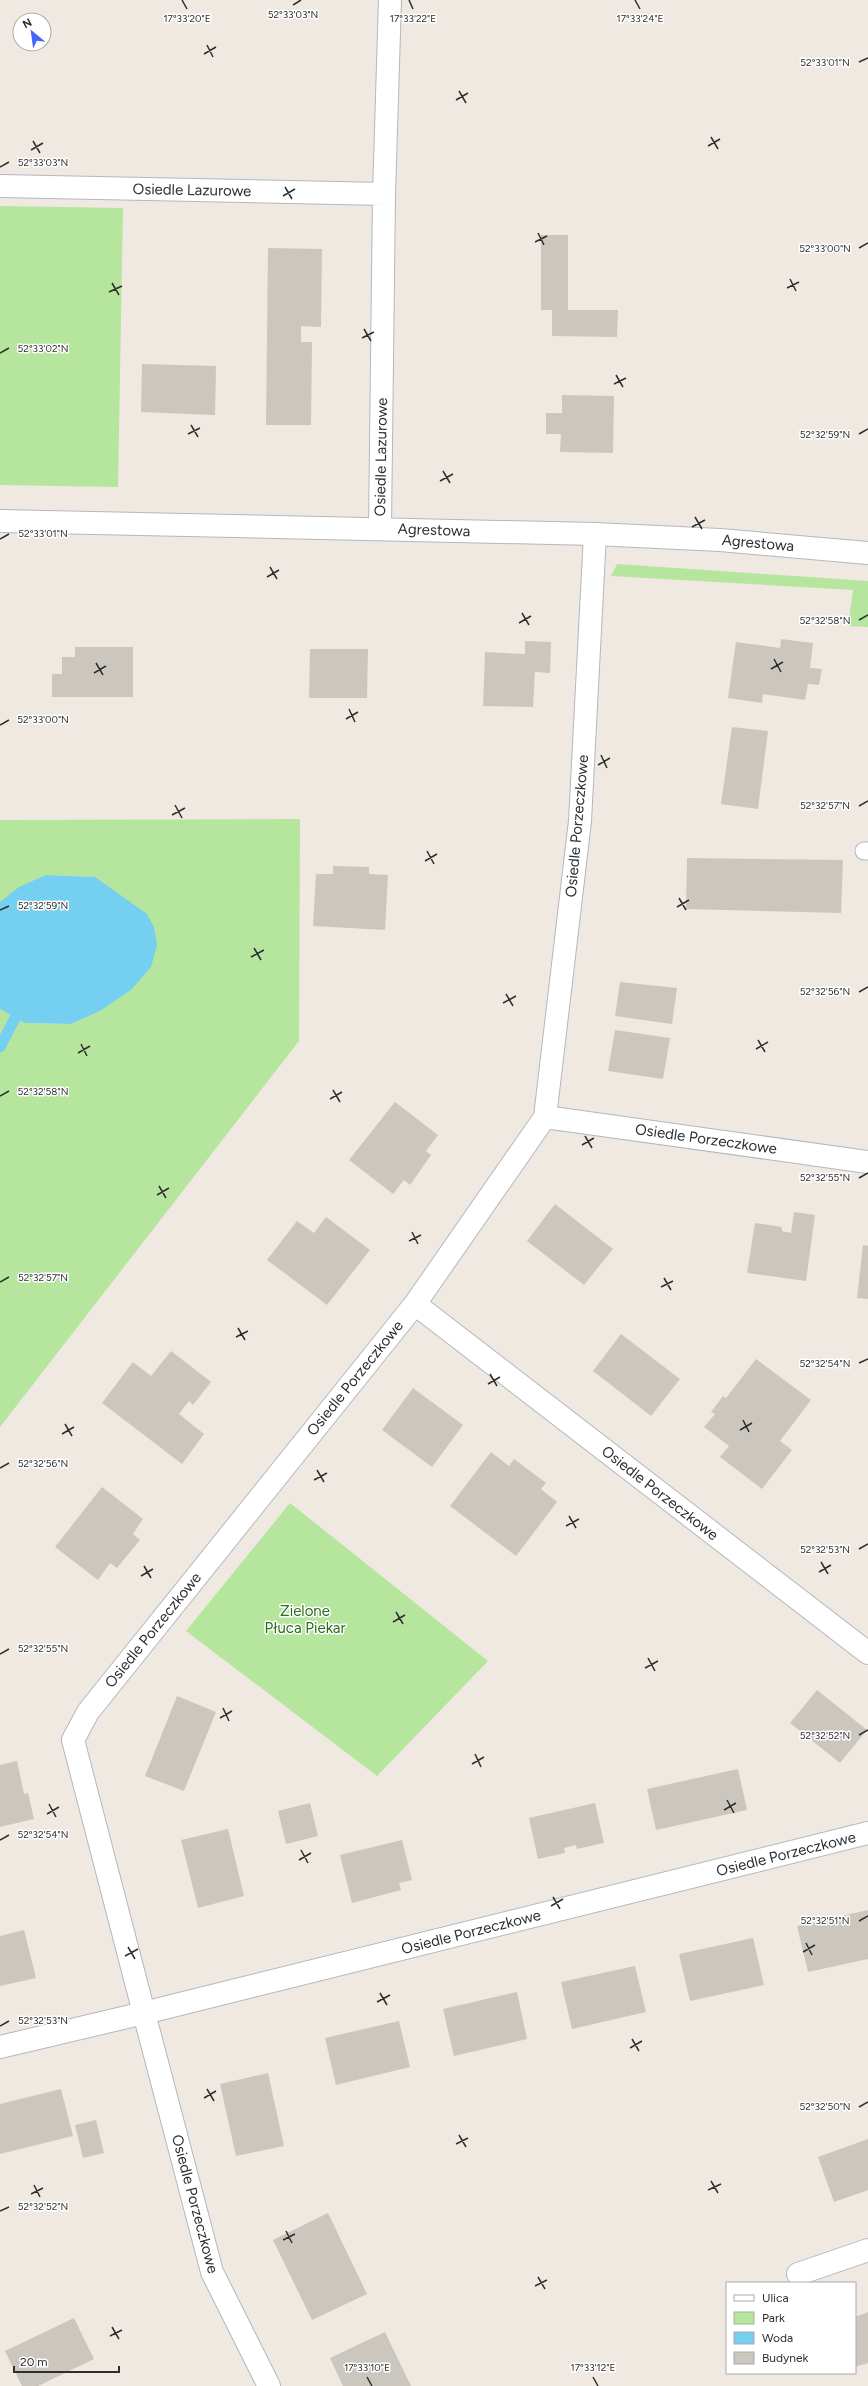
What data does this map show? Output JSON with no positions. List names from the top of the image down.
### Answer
{
  "streets": {
    "street": ["Osiedle Lazurowe", "Agrestowa", "Osiedle Porzeczkowe"]
  },
  "crossings": [
    ["Osiedle Lazurowe", "Agrestowa"],
    ["Agrestowa", "Osiedle Porzeczkowe"]
  ],
  "parks": ["Zielone Płuca Piekar"],
  "legend": [
    "Ulica",
    "Park",
    "Woda",
    "Budynek"
  ],
  "scale_bar": "20 m",
  "north": "top left",
  "coordinates": [
    "52°33'03\"N",
    "17°33'20\"E",
    "17°33'22\"E",
    "17°33'24\"E",
    "52°33'01\"N",
    "52°33'00\"N",
    "52°33'02\"N",
    "52°32'59\"N",
    "52°32'58\"N",
    "52°32'57\"N",
    "52°32'56\"N",
    "52°32'55\"N",
    "52°32'54\"N",
    "52°32'53\"N",
    "52°32'52\"N",
    "52°32'51\"N",
    "52°32'50\"N",
    "17°33'10\"E",
    "17°33'12\"E"
  ]
}
